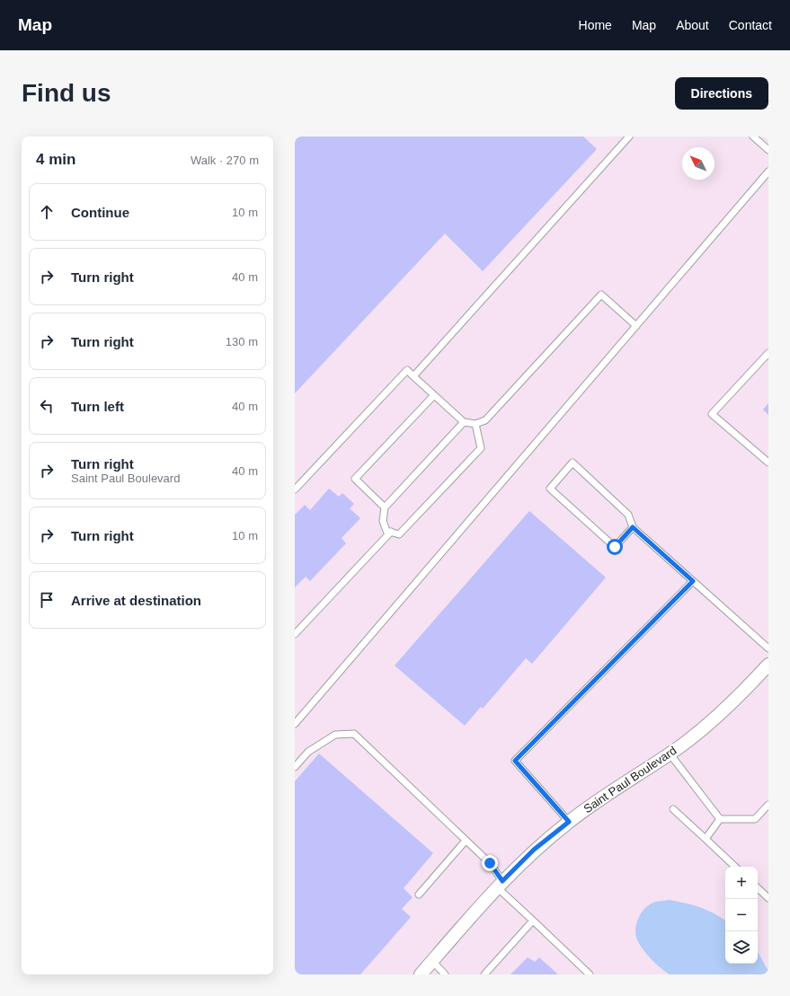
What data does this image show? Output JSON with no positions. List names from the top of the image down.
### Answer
{
  "streets": {
    "street": ["Saint Paul Boulevard"]
  },
  "north": "top left",
  "page": {
    "header": "Map",
    "nav": [
      "Home",
      "Map",
      "About",
      "Contact"
    ],
    "buttons": "Directions",
    "title": "Find us",
    "heading": ["4 min", "Walk · 270 m"],
    "list": [
      ["Continue", "10 m"],
      ["Turn right", "40 m"],
      ["Turn right", "130 m"],
      ["Turn left", "40 m"],
      ["Turn right", "Saint Paul Boulevard", "40 m"],
      ["Turn right", "10 m"],
      "Arrive at destination"
    ],
    "map_buttons": ["+", "−"]
  }
}
